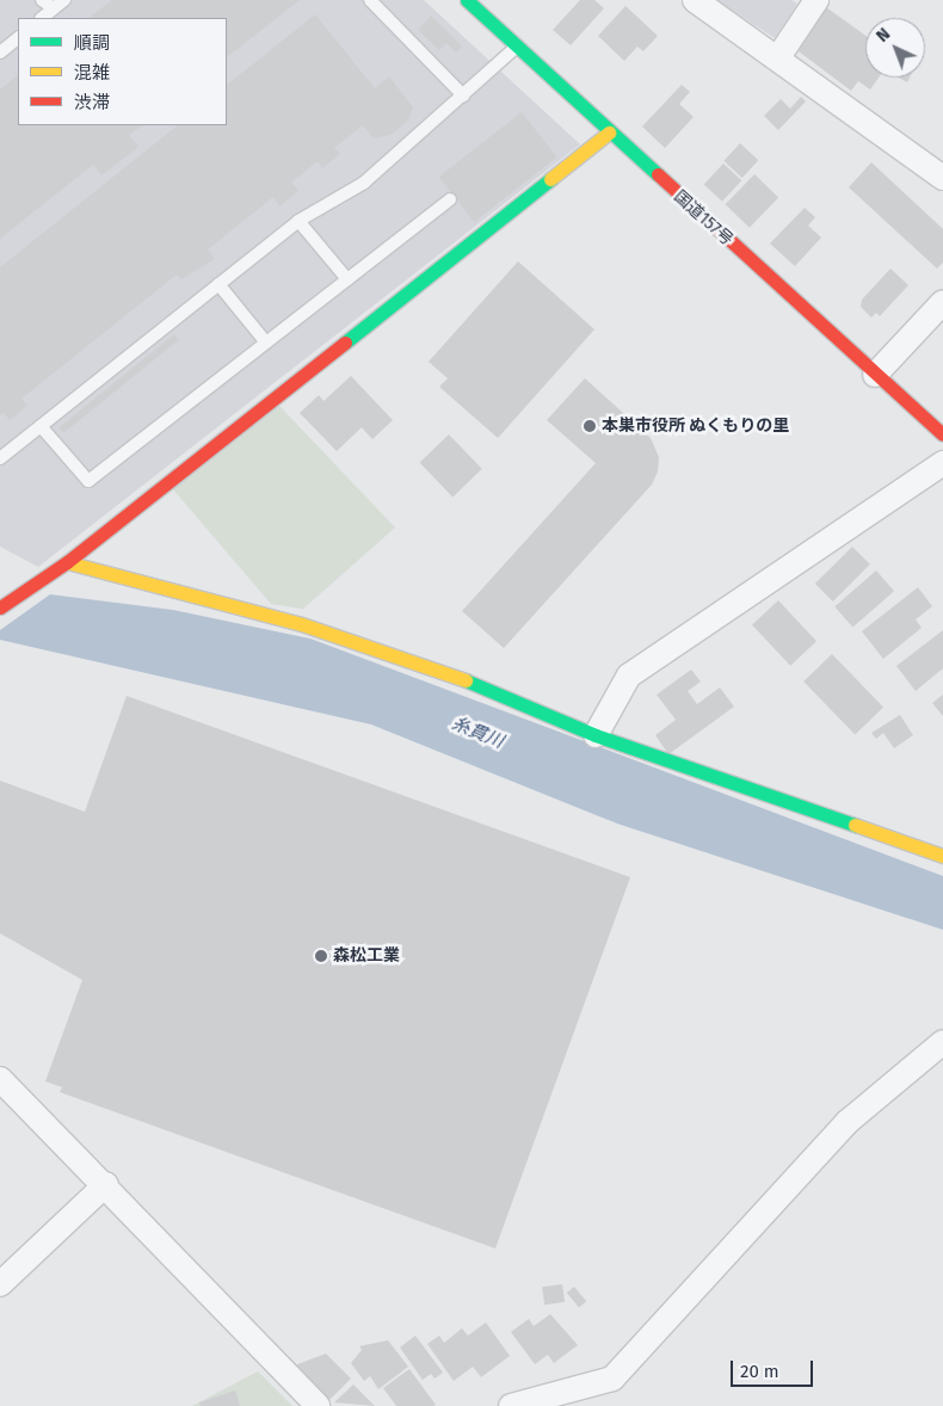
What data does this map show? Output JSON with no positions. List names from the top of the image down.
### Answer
{
  "streets": {
    "main road": ["国道157号"]
  },
  "water": ["糸貫川"],
  "places": ["本巣市役所 ぬくもりの里", "森松工業"],
  "legend": ["順調", "混雑", "渋滞"],
  "scale_bar": "20 m",
  "north": "top left"
}
